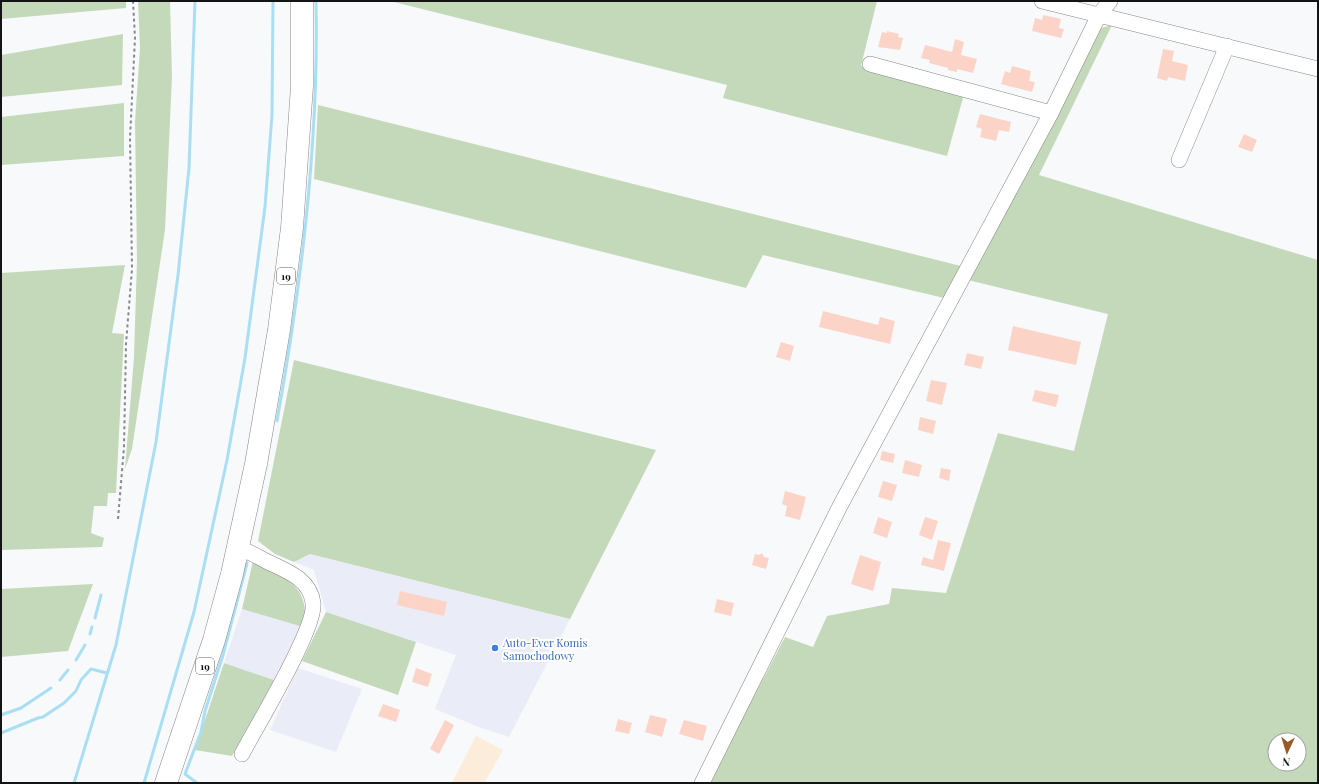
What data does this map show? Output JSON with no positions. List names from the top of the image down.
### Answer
{
  "streets": {
    "highway": ["19"]
  },
  "places": ["Auto-Ever Komis Samochodowy"],
  "north": "bottom"
}
